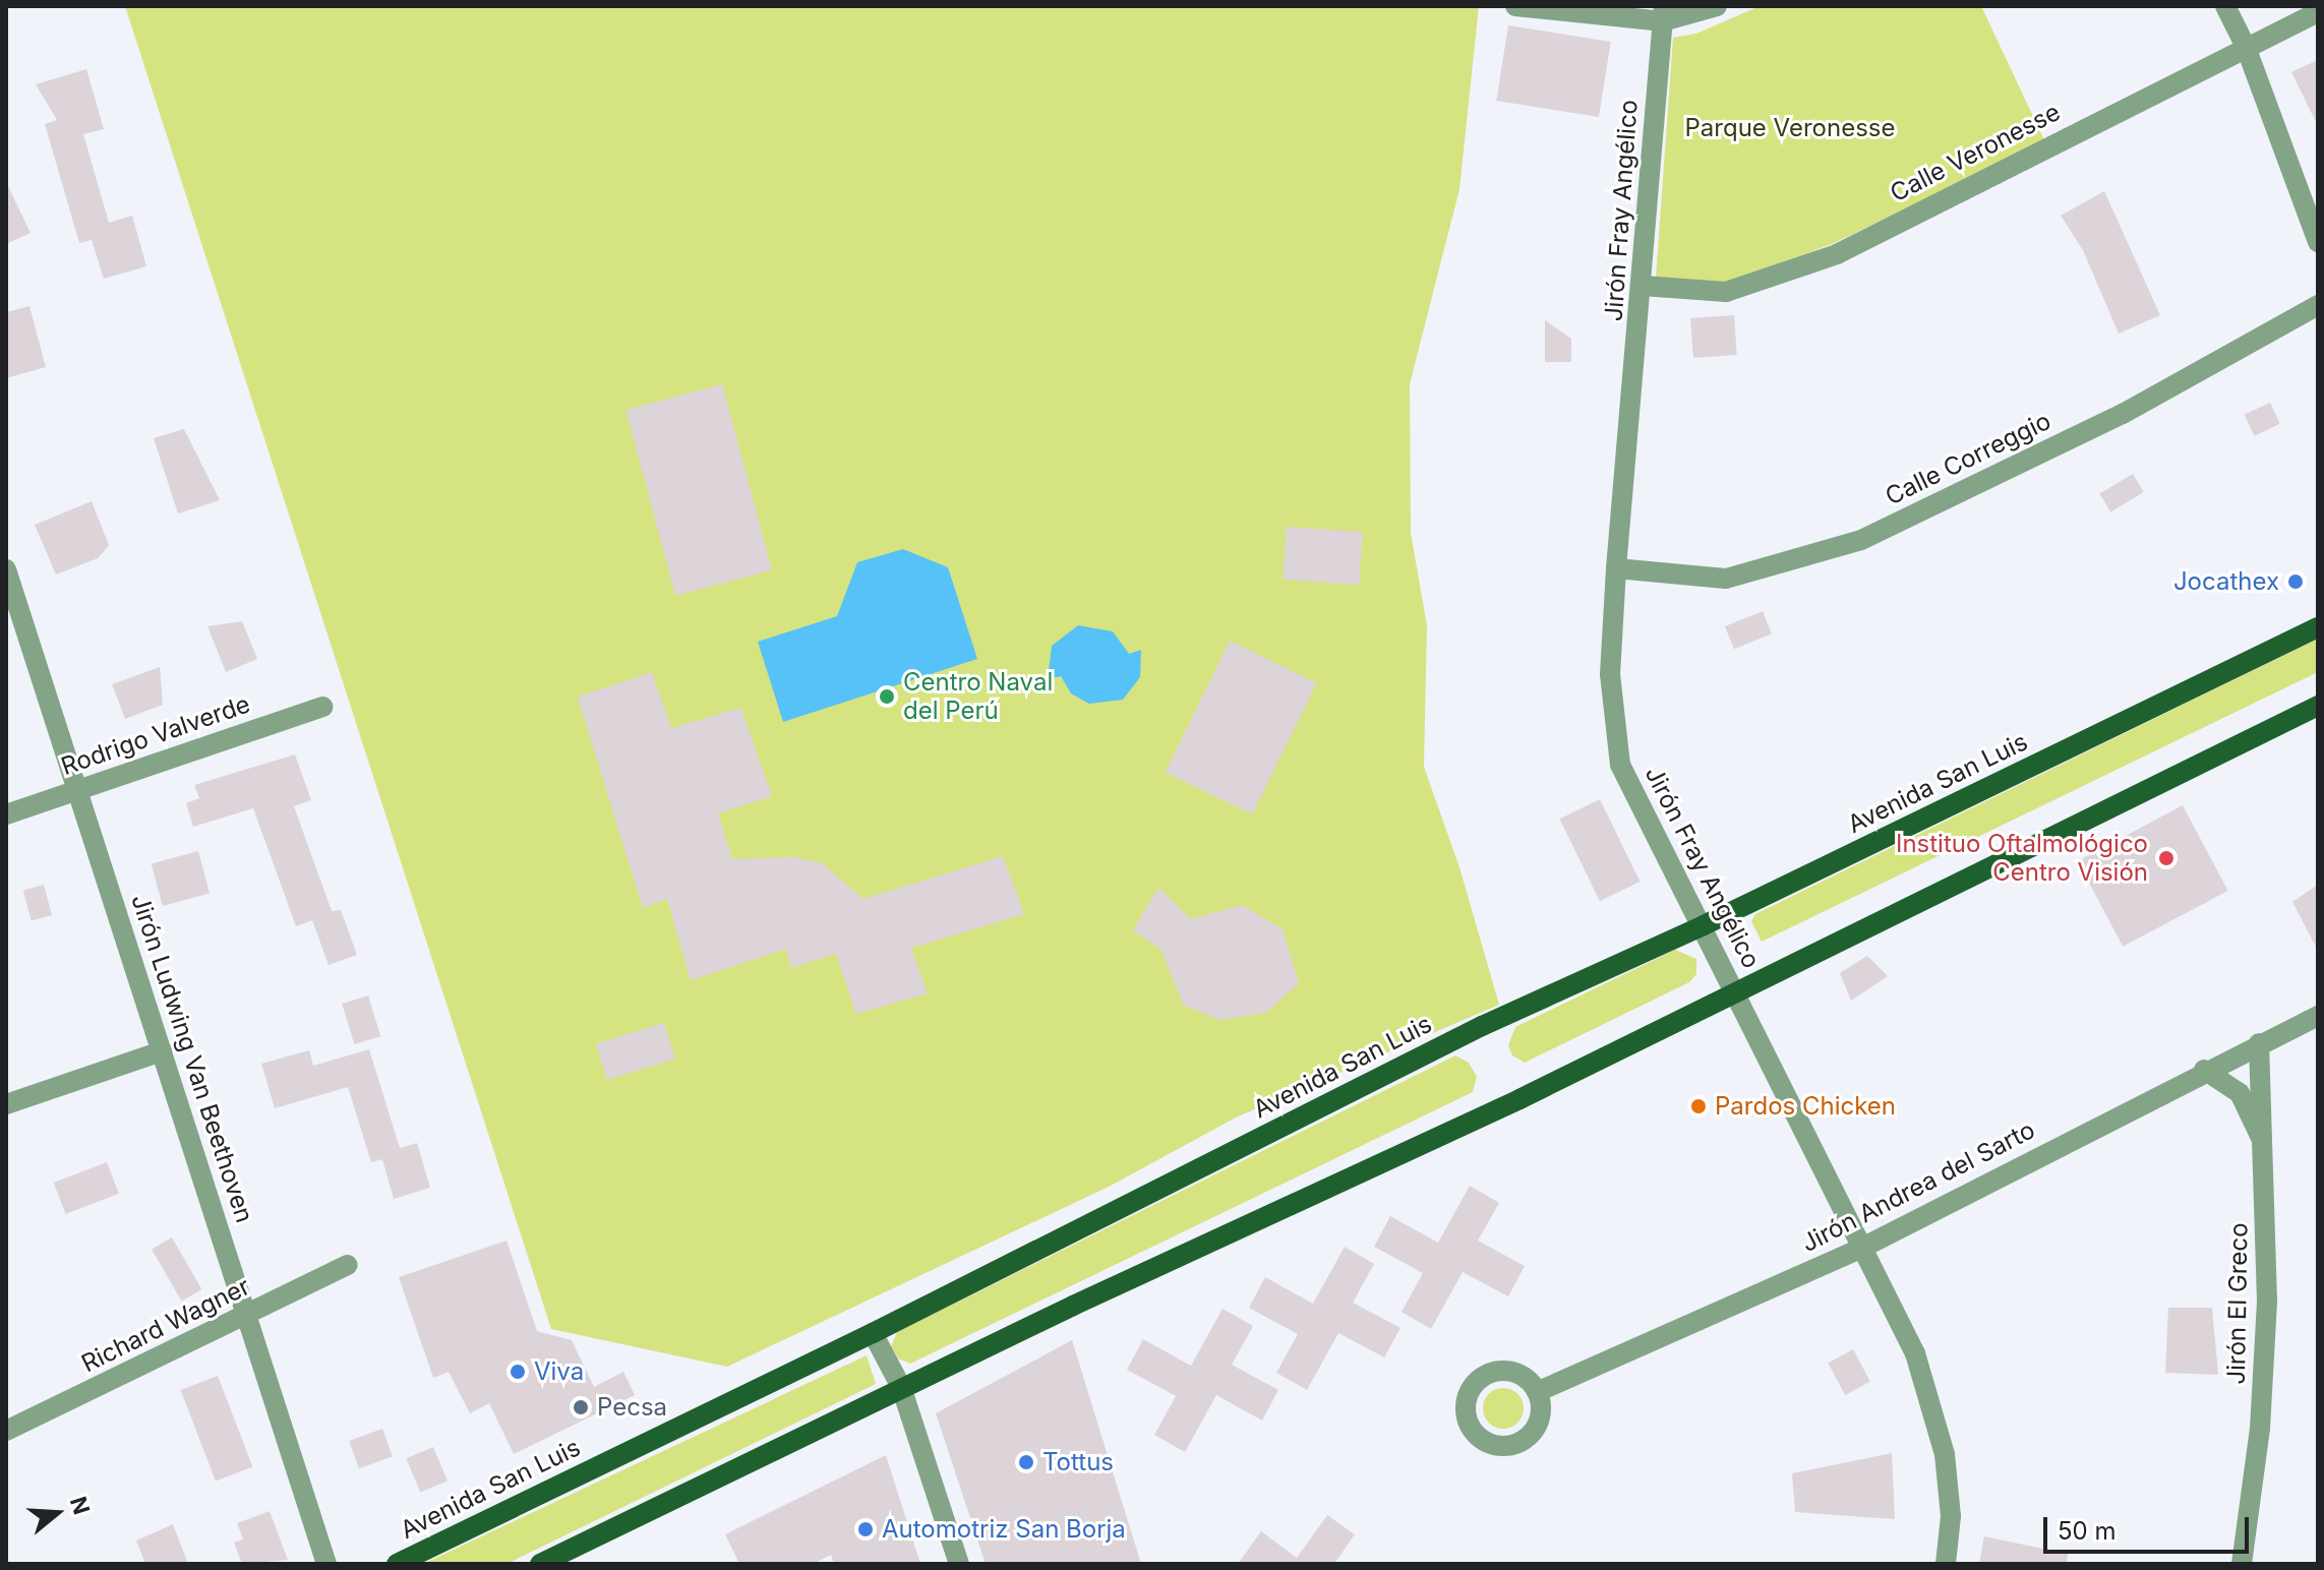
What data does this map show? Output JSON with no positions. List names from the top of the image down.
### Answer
{
  "streets": {
    "main road": ["Avenida San Luis"],
    "street": [
      "Calle Veronesse",
      "Jirón Fray Angélico",
      "Calle Correggio",
      "Rodrigo Valverde",
      "Jirón Ludwing Van Beethoven",
      "Jirón Andrea del Sarto",
      "Jirón El Greco",
      "Richard Wagner"
    ]
  },
  "crossings": [
    ["Calle Veronesse", "Jirón Fray Angélico"],
    ["Jirón Fray Angélico", "Calle Correggio"],
    ["Jirón Fray Angélico", "Avenida San Luis"],
    ["Jirón Fray Angélico", "Jirón Andrea del Sarto"],
    ["Rodrigo Valverde", "Jirón Ludwing Van Beethoven"],
    ["Jirón Ludwing Van Beethoven", "Richard Wagner"],
    ["Jirón Andrea del Sarto", "Jirón El Greco"]
  ],
  "parks": ["Parque Veronesse"],
  "places": [
    "Jocathex",
    "Centro Naval del Perú",
    "Instituo Oftalmológico Centro Visión",
    "Pardos Chicken",
    "Viva",
    "Pecsa",
    "Tottus",
    "Automotriz San Borja"
  ],
  "scale_bar": "50 m",
  "north": "right"
}
